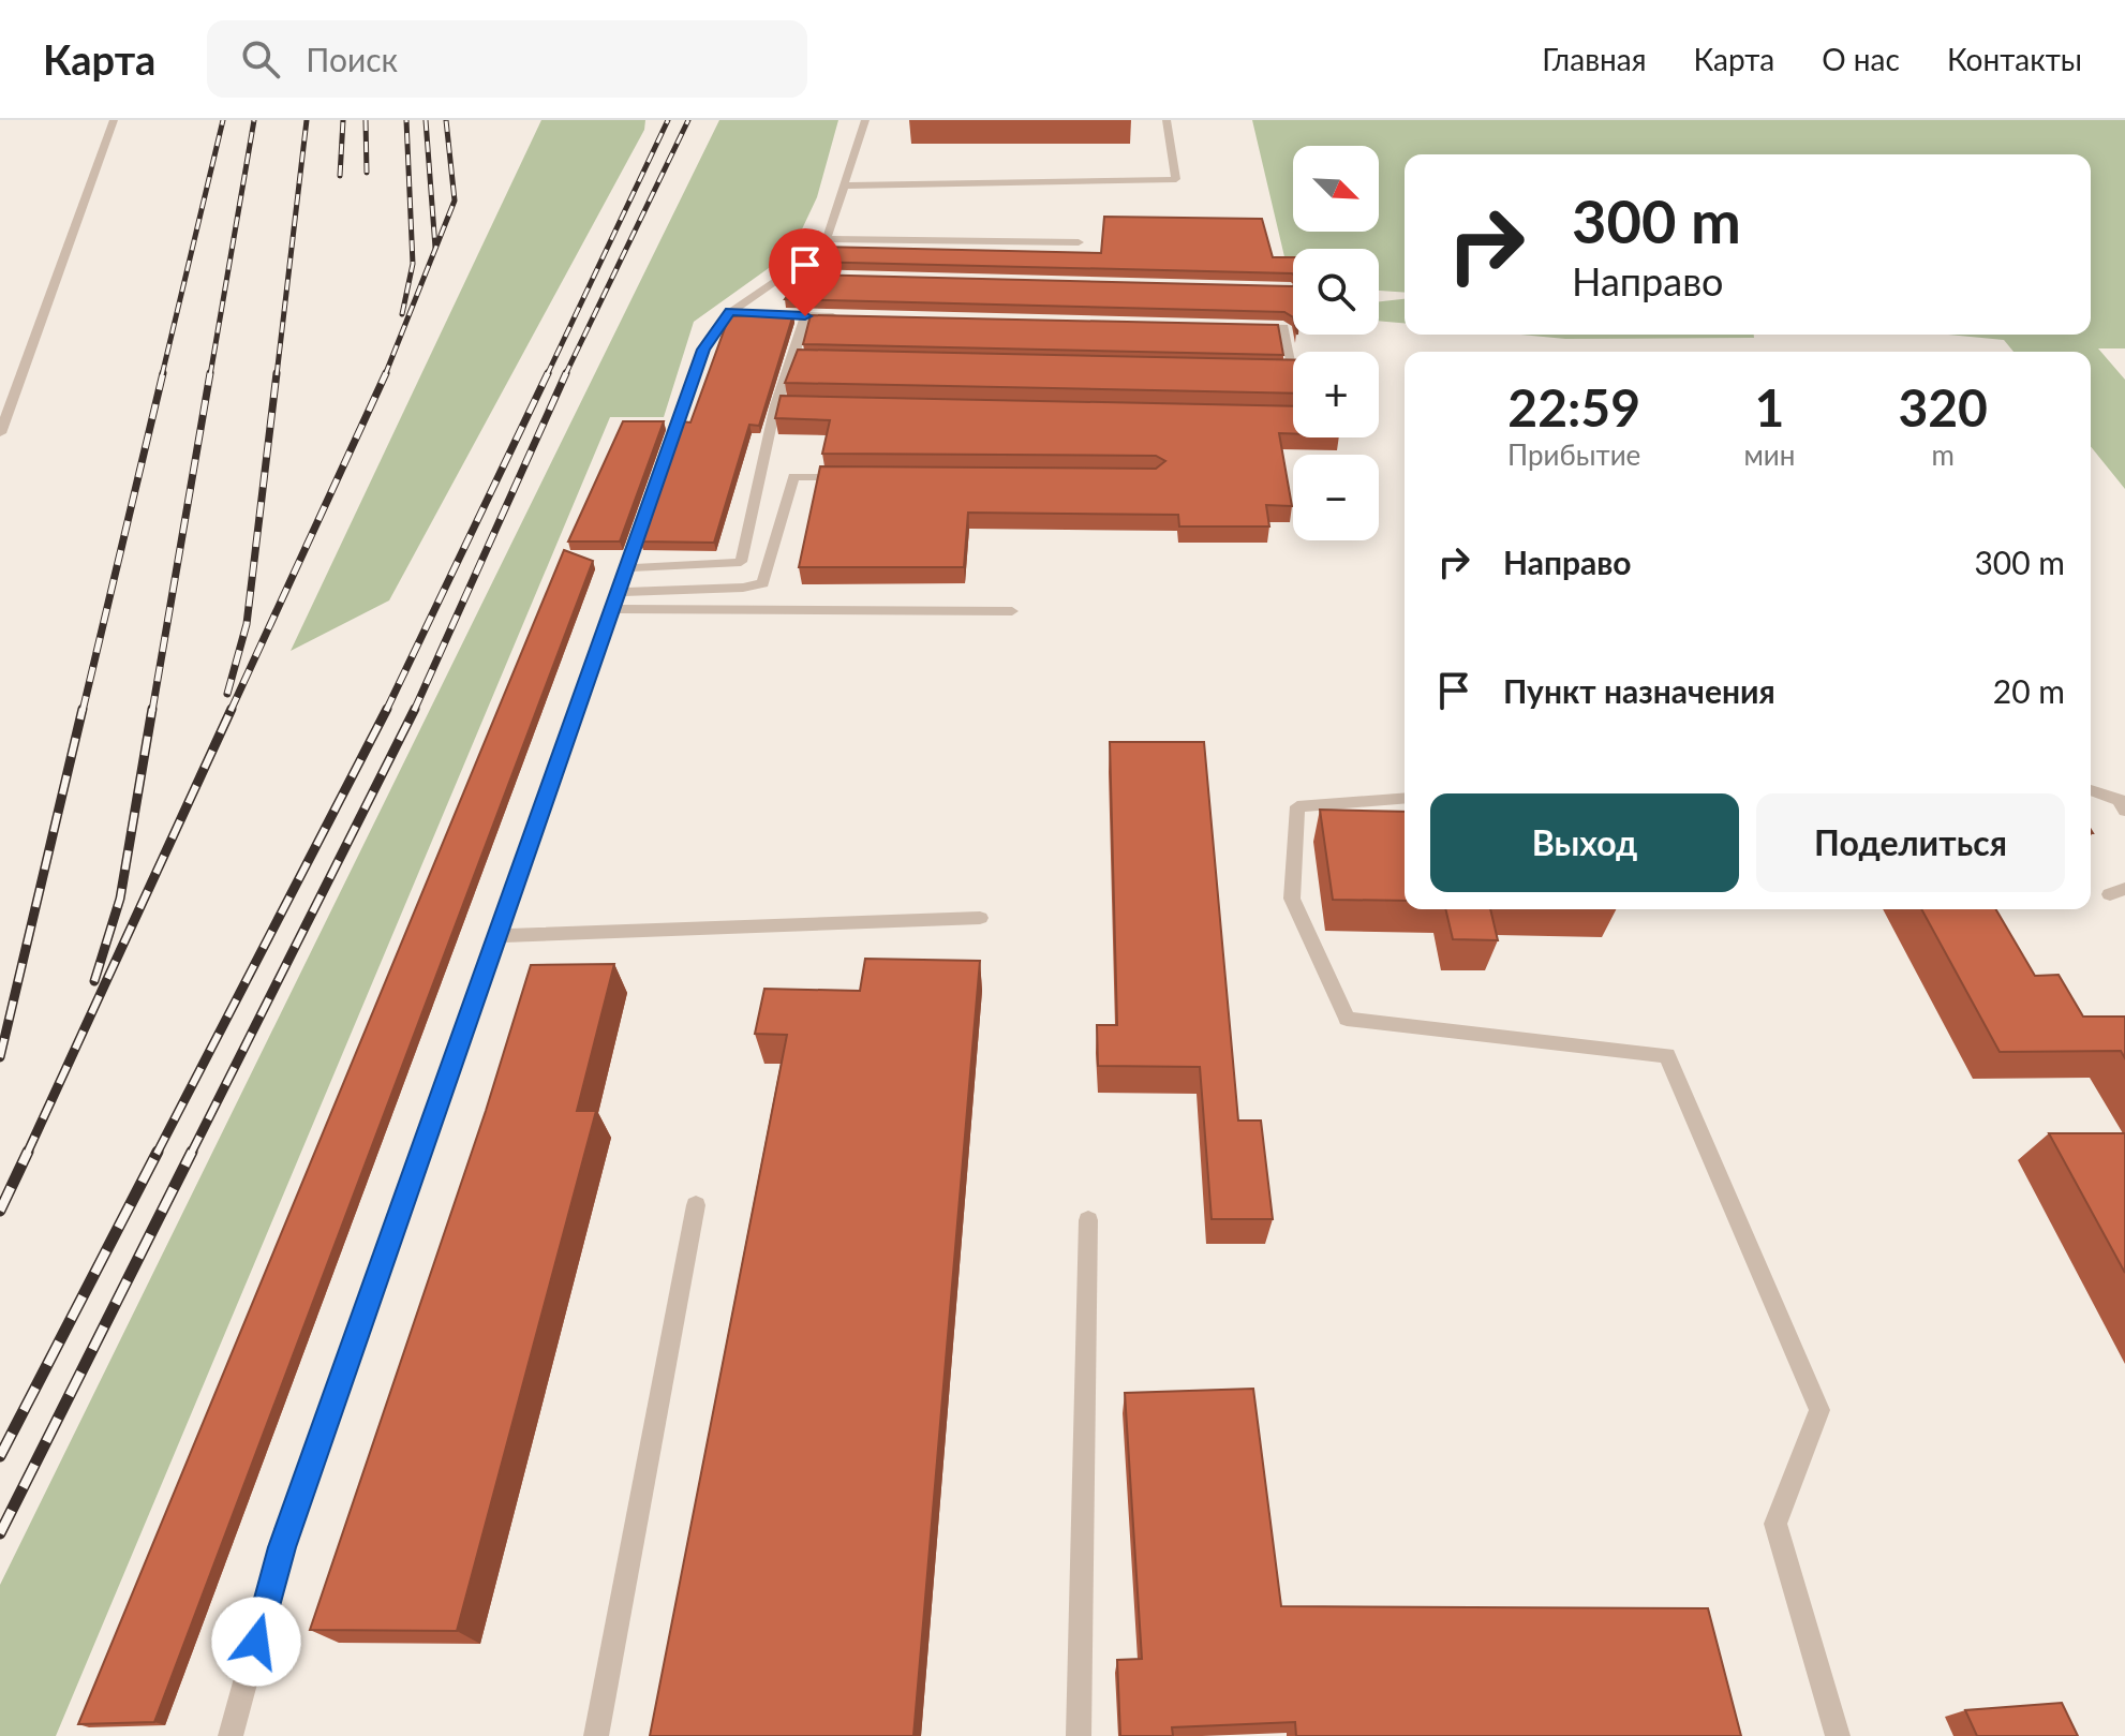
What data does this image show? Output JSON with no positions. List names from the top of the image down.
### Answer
{
  "north": "bottom right",
  "page": {
    "header": "Карта",
    "search": "Поиск",
    "nav": [
      "Главная",
      "Карта",
      "О нас",
      "Контакты"
    ],
    "map_buttons": ["+", "−"],
    "turn": ["300 m", "Направо"],
    "eta": [
      "22:59",
      "Прибытие",
      "1",
      "мин",
      "320",
      "m"
    ],
    "list": [
      {
        "name": "Направо",
        "value": "300 m"
      },
      {
        "name": "Пункт назначения",
        "value": "20 m"
      }
    ],
    "buttons": ["Выход", "Поделиться"]
  }
}
